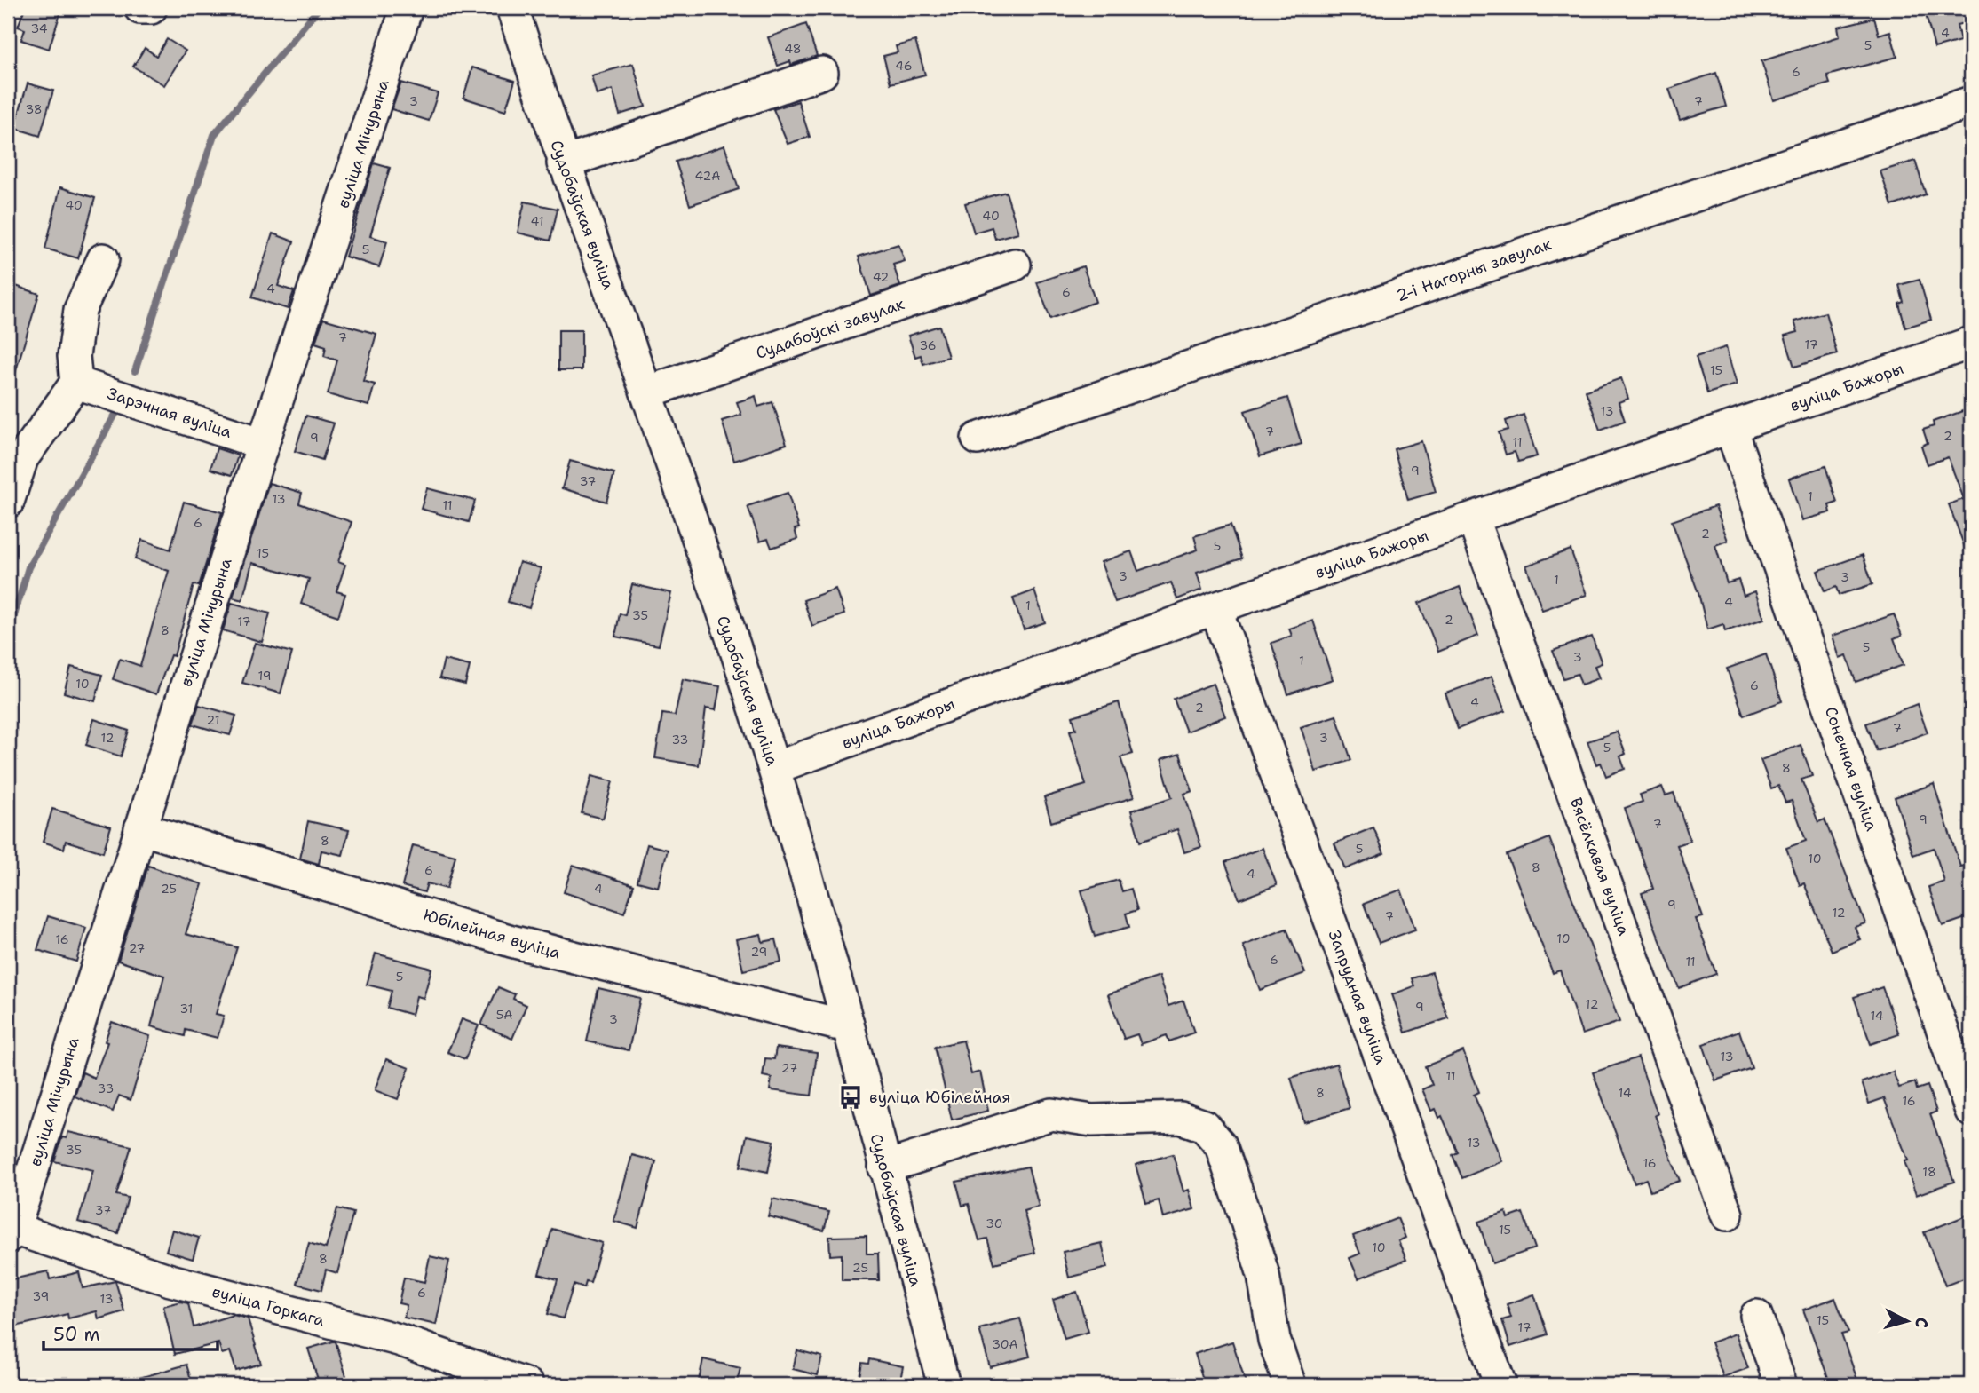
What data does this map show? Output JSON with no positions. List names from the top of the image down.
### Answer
{
  "streets": {
    "street": [
      "вуліца Мічурына",
      "Судобаўская вуліца",
      "2-і Нагорны завулак",
      "Судабоўскі завулак",
      "вуліца Бажоры",
      "Зарэчная вуліца",
      "Сонечная вуліца",
      "Вясёлкавая вуліца",
      "Юбілейная вуліца",
      "Запрудная вуліца",
      "вуліца Горкага"
    ]
  },
  "crossings": [
    ["вуліца Мічурына", "Зарэчная вуліца"],
    ["вуліца Мічурына", "Юбілейная вуліца"],
    ["вуліца Мічурына", "вуліца Горкага"],
    ["Судобаўская вуліца", "Судабоўскі завулак"],
    ["Судобаўская вуліца", "вуліца Бажоры"],
    ["Судобаўская вуліца", "Юбілейная вуліца"],
    ["вуліца Бажоры", "Сонечная вуліца"],
    ["вуліца Бажоры", "Вясёлкавая вуліца"],
    ["вуліца Бажоры", "Запрудная вуліца"]
  ],
  "places": {
    "bus stop": ["вуліца Юбілейная"]
  },
  "house_numbers": [
    "34",
    "4",
    "5",
    "48",
    "46",
    "6",
    "3",
    "7",
    "38",
    "42А",
    "40",
    "40",
    "41",
    "5",
    "42",
    "4",
    "6",
    "7",
    "17",
    "36",
    "15",
    "13",
    "7",
    "2",
    "9",
    "11",
    "9",
    "37",
    "1",
    "13",
    "11",
    "6",
    "2",
    "5",
    "15",
    "3",
    "3",
    "1",
    "4",
    "1",
    "35",
    "2",
    "17",
    "8",
    "5",
    "3",
    "1",
    "19",
    "10",
    "6",
    "4",
    "2",
    "21",
    "7",
    "12",
    "3",
    "33",
    "5",
    "8",
    "9",
    "7",
    "8",
    "5",
    "10",
    "8",
    "6",
    "4",
    "25",
    "4",
    "9",
    "12",
    "7",
    "10",
    "16",
    "27",
    "29",
    "6",
    "11",
    "5",
    "12",
    "9",
    "31",
    "5А",
    "14",
    "3",
    "13",
    "27",
    "11",
    "33",
    "8",
    "14",
    "16",
    "13",
    "35",
    "16",
    "18",
    "37",
    "30",
    "15",
    "10",
    "8",
    "25",
    "6",
    "39",
    "13",
    "15",
    "17",
    "30А"
  ],
  "scale_bar": "50 m",
  "north": "right"
}
